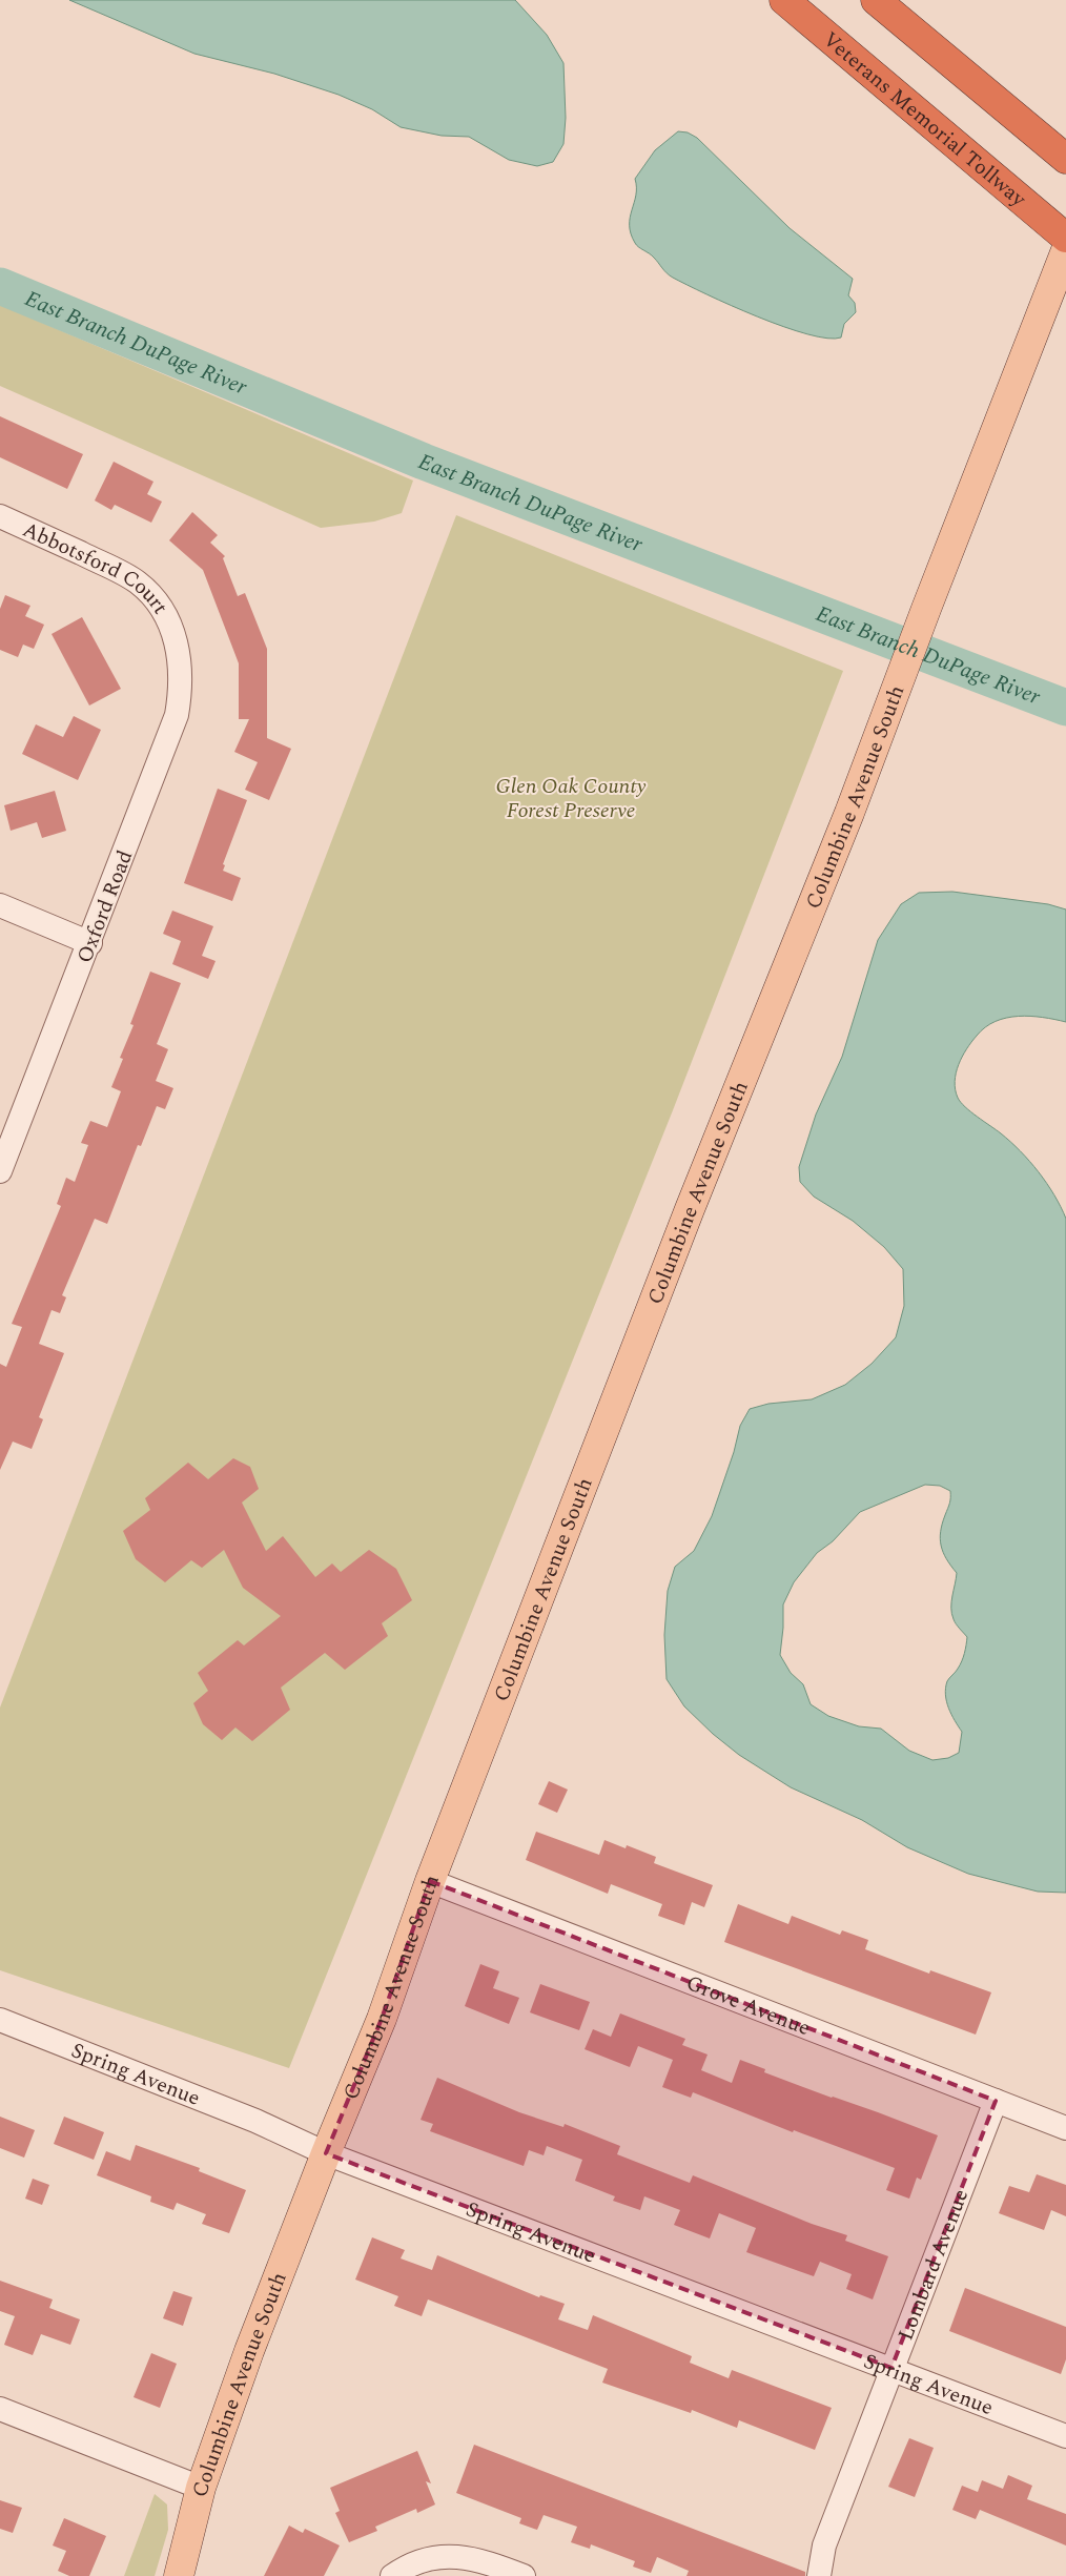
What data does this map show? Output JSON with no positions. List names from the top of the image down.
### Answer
{
  "streets": {
    "highway": ["Veterans Memorial Tollway"],
    "main road": ["Columbine Avenue South"],
    "street": [
      "Abbotsford Court",
      "Oxford Road",
      "Grove Avenue",
      "Spring Avenue",
      "Lombard Avenue"
    ]
  },
  "crossings": [
    ["Abbotsford Court", "Oxford Road"],
    ["Columbine Avenue South", "Grove Avenue"],
    ["Columbine Avenue South", "Spring Avenue"],
    ["Grove Avenue", "Lombard Avenue"],
    ["Spring Avenue", "Lombard Avenue"]
  ],
  "water": ["East Branch DuPage River"],
  "parks": ["Glen Oak County Forest Preserve"]
}
